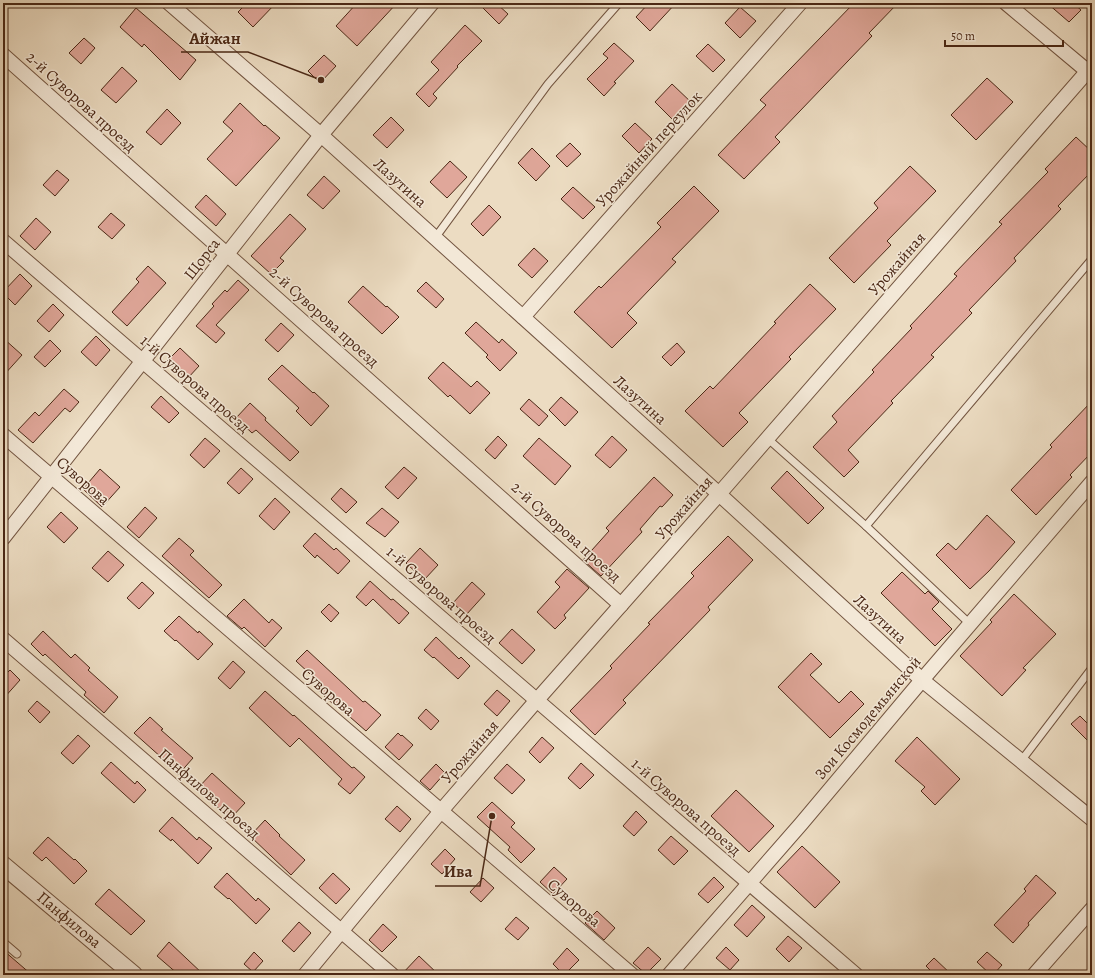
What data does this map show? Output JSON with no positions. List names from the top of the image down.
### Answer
{
  "streets": {
    "street": [
      "2-й Суворова проезд",
      "Урожайный переулок",
      "Лазутина",
      "Щорса",
      "Урожайная",
      "1-й Суворова проезд",
      "Суворова",
      "Зои Космодемьянской",
      "Панфилова проезд",
      "Панфилова"
    ]
  },
  "crossings": [
    ["2-й Суворова проезд", "Щорса"],
    ["2-й Суворова проезд", "Урожайная"],
    ["Урожайный переулок", "Лазутина"],
    ["Лазутина", "Щорса"],
    ["Лазутина", "Урожайная"],
    ["Лазутина", "Зои Космодемьянской"],
    ["Щорса", "1-й Суворова проезд"],
    ["Щорса", "Суворова"],
    ["Урожайная", "1-й Суворова проезд"],
    ["Урожайная", "Суворова"],
    ["Урожайная", "Панфилова проезд"],
    ["1-й Суворова проезд", "Зои Космодемьянской"]
  ],
  "places": ["Айжан", "Ива"],
  "scale_bar": "50 m"
}
